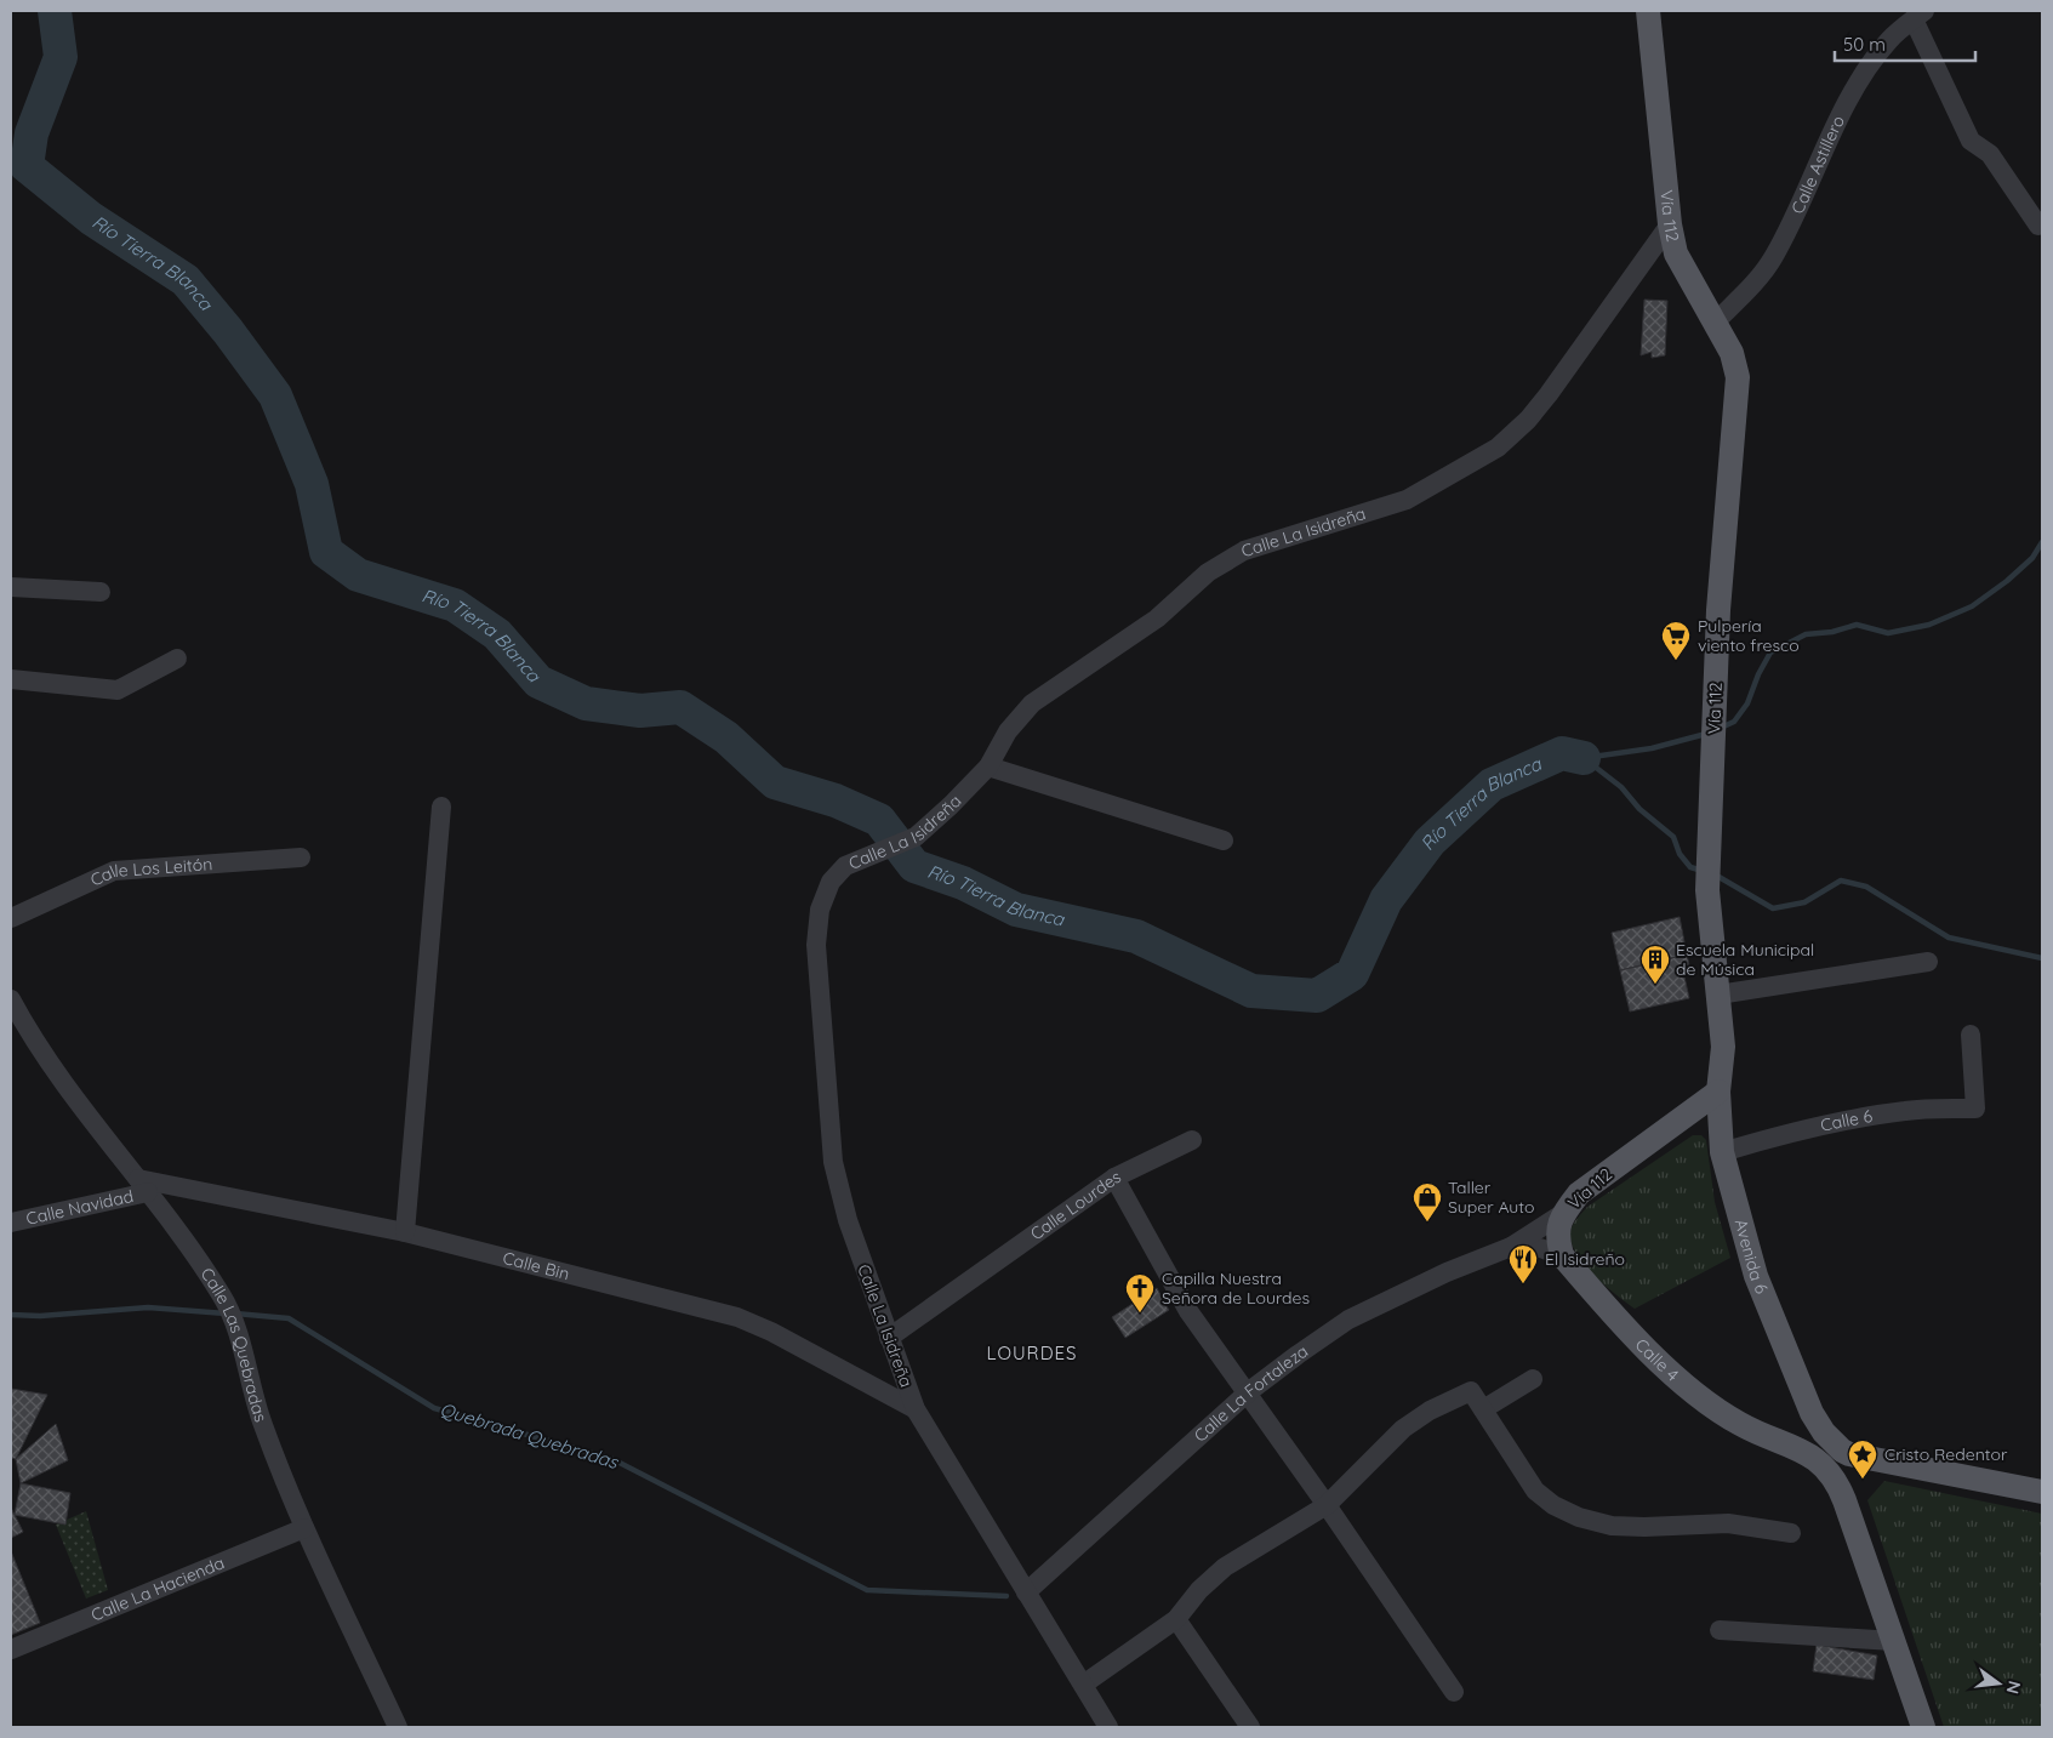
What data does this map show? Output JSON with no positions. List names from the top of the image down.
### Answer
{
  "streets": {
    "main road": ["Vía 112", "Avenida 6", "Calle 4"],
    "street": [
      "Calle Astillero",
      "Calle La Isidreña",
      "Calle Los Leitón",
      "Calle 6",
      "Calle Navidad",
      "Calle Lourdes",
      "Calle Bin",
      "Calle Las Quebradas",
      "Calle La Fortaleza",
      "Calle La Hacienda"
    ]
  },
  "crossings": [
    ["Calle Astillero", "Vía 112"],
    ["Vía 112", "Calle La Isidreña"],
    ["Vía 112", "Avenida 6"],
    ["Vía 112", "Calle 4"],
    ["Vía 112", "Calle La Fortaleza"],
    ["Calle La Isidreña", "Calle Lourdes"],
    ["Calle La Isidreña", "Calle Bin"],
    ["Calle La Isidreña", "Calle La Fortaleza"],
    ["Calle 6", "Avenida 6"],
    ["Calle Navidad", "Calle Bin"],
    ["Calle Navidad", "Calle Las Quebradas"],
    ["Calle Lourdes", "Calle La Fortaleza"],
    ["Calle Bin", "Calle Las Quebradas"],
    ["Calle Las Quebradas", "Calle La Hacienda"],
    ["Calle 4", "Calle La Fortaleza"]
  ],
  "districts": ["LOURDES"],
  "water": ["Río Tierra Blanca", "Quebrada Quebradas"],
  "places": {
    "supermarket": ["Pulpería viento fresco"],
    "building": ["Escuela Municipal de Música"],
    "shop": ["Taller Super Auto"],
    "restaurant": ["El Isidreño"],
    "church": ["Capilla Nuestra Señora de Lourdes"],
    "place": ["Cristo Redentor"]
  },
  "scale_bar": "50 m",
  "north": "right"
}
